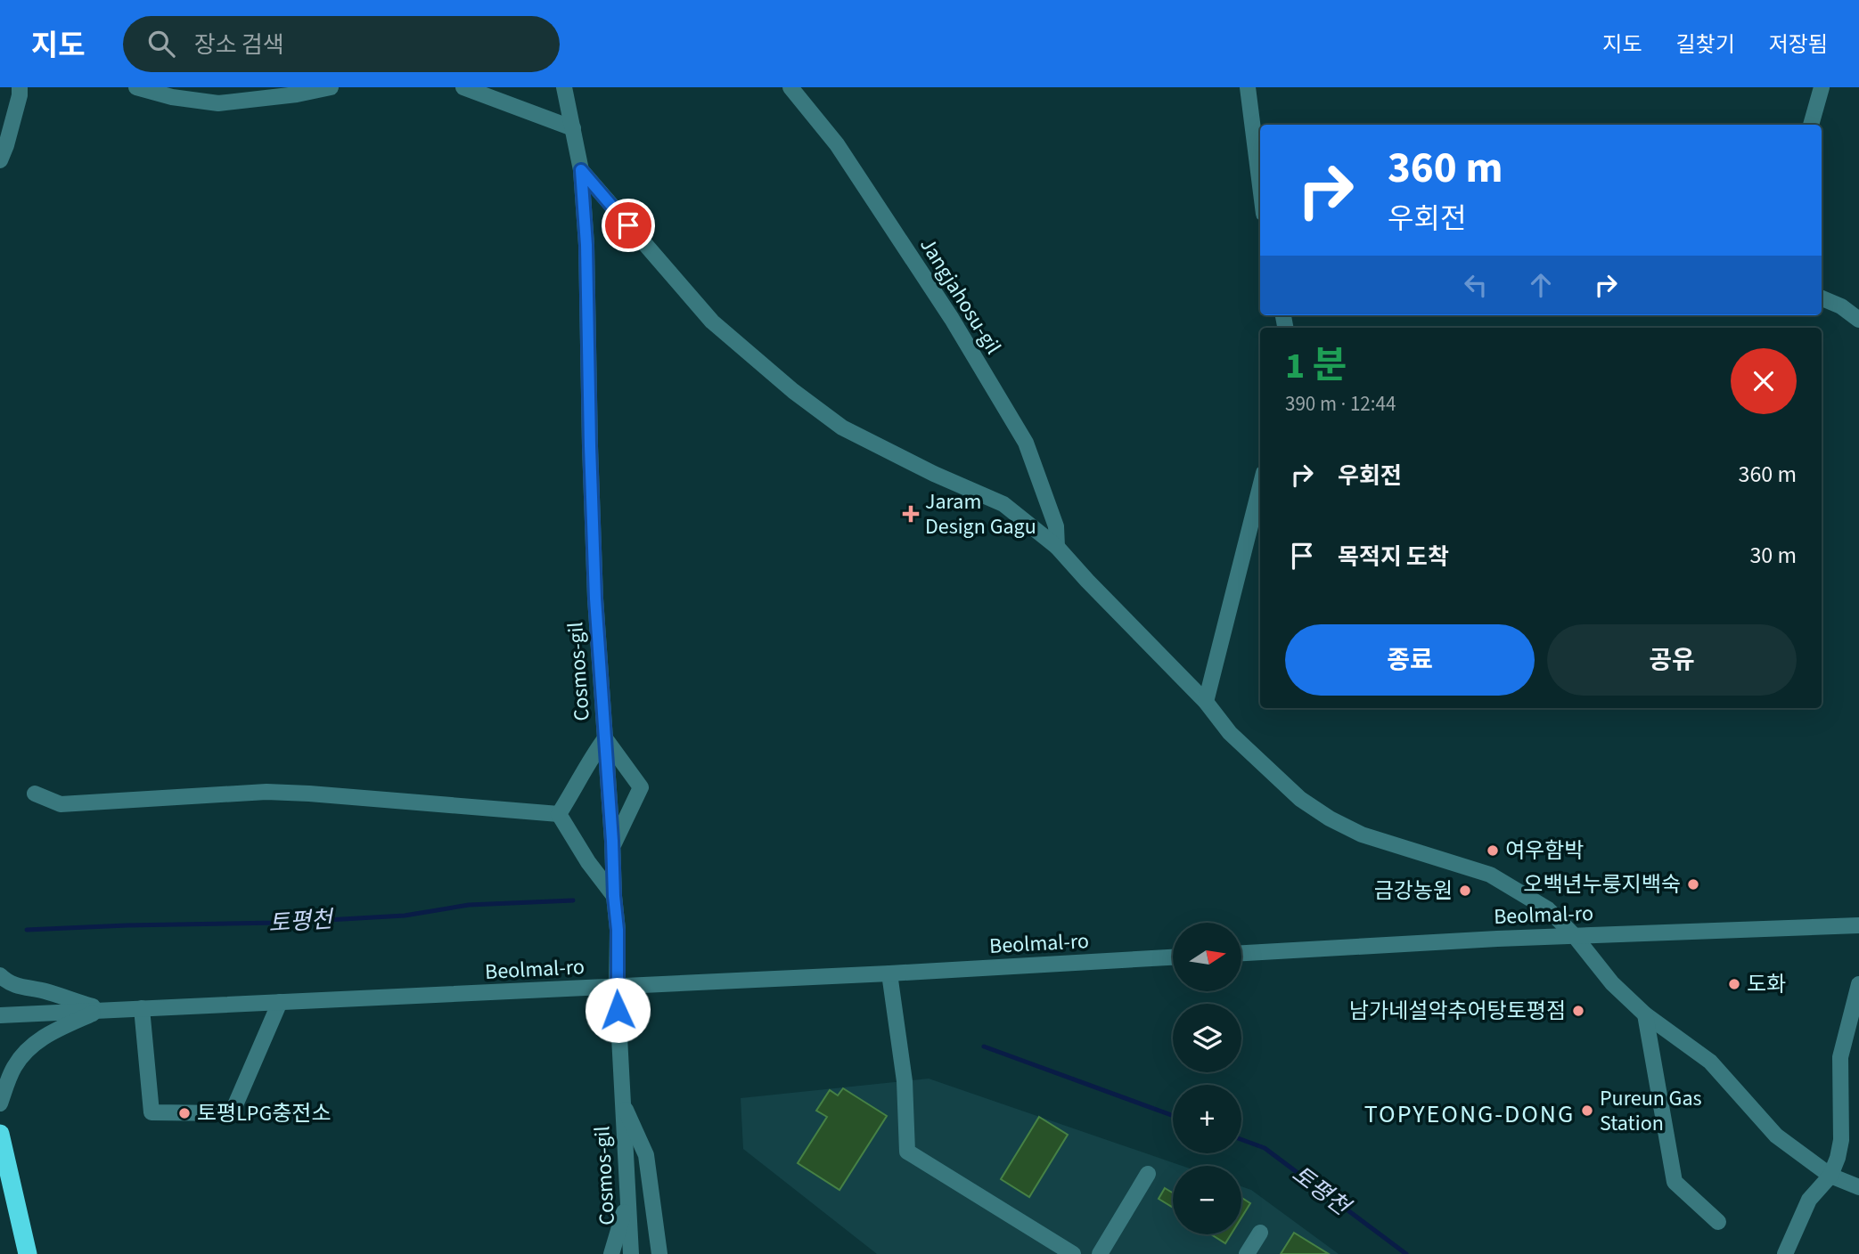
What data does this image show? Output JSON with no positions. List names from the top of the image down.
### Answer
{
  "streets": {
    "street": ["Jangjahosu-gil", "Cosmos-gil", "Beolmal-ro"]
  },
  "crossings": [
    ["Cosmos-gil", "Beolmal-ro"]
  ],
  "districts": ["TOPYEONG-DONG"],
  "water": ["토평천"],
  "places": {
    "health": ["Jaram Design Gagu"],
    "other": [
      "여우함박",
      "오백년누룽지백숙",
      "금강농원",
      "도화",
      "남가네설악추어탕토평점",
      "Pureun Gas Station",
      "토평LPG충전소"
    ]
  },
  "north": "right",
  "page": {
    "header": "지도",
    "search": "장소 검색",
    "nav": ["지도", "길찾기", "저장됨"],
    "turn": ["360 m", "우회전"],
    "heading": ["1 분", "390 m · 12:44"],
    "list": [
      {
        "name": "우회전",
        "value": "360 m"
      },
      {
        "name": "목적지 도착",
        "value": "30 m"
      }
    ],
    "buttons": ["종료", "공유"],
    "map_buttons": ["+", "−"]
  }
}
